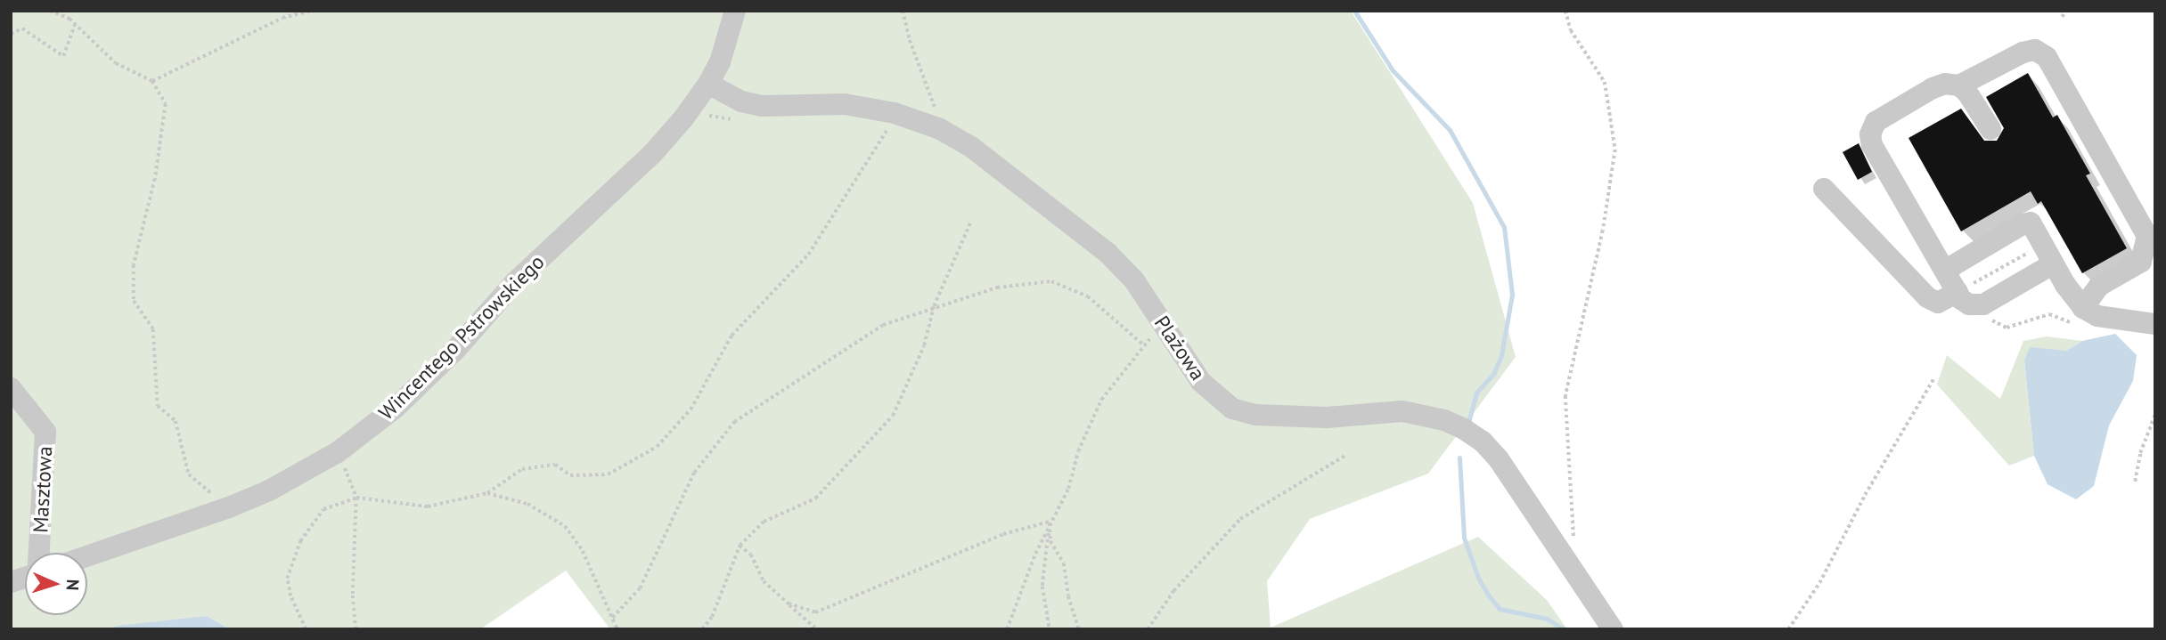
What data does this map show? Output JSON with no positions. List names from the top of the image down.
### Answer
{
  "streets": {
    "street": ["Wincentego Pstrowskiego", "Plażowa", "Masztowa"]
  },
  "crossings": [
    ["Wincentego Pstrowskiego", "Plażowa"]
  ],
  "north": "right"
}
